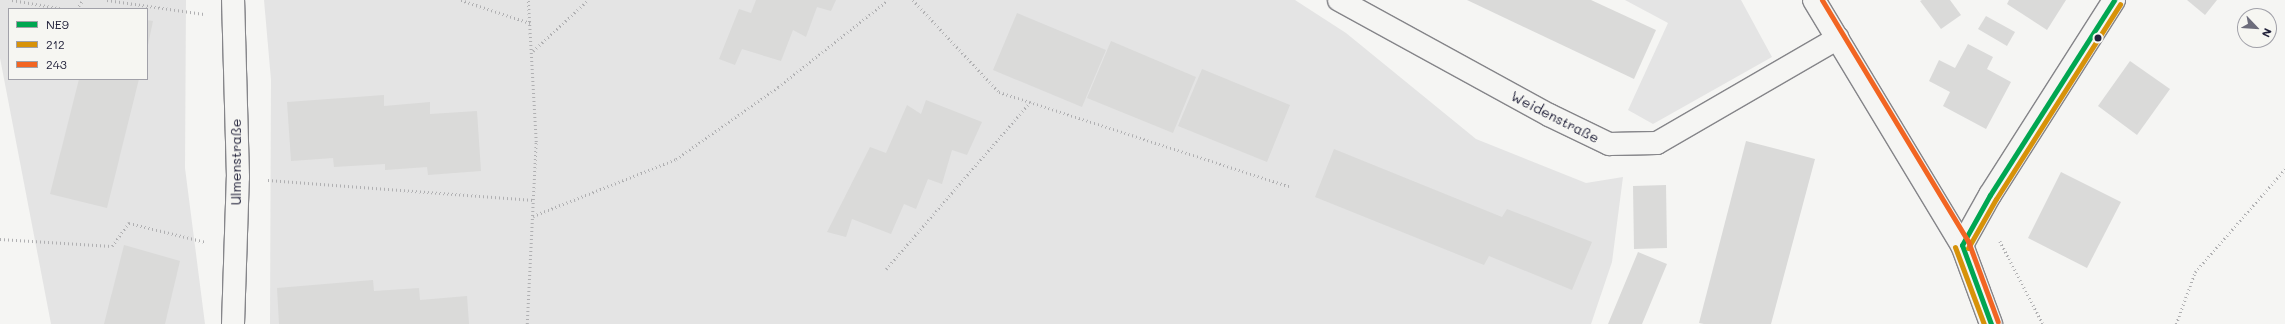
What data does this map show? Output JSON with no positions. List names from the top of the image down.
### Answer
{
  "streets": {
    "street": ["Weidenstraße", "Ulmenstraße"]
  },
  "lines": ["transit line NE9", "transit line 243", "transit line 212"],
  "legend": ["NE9", "212", "243"],
  "north": "bottom right"
}
